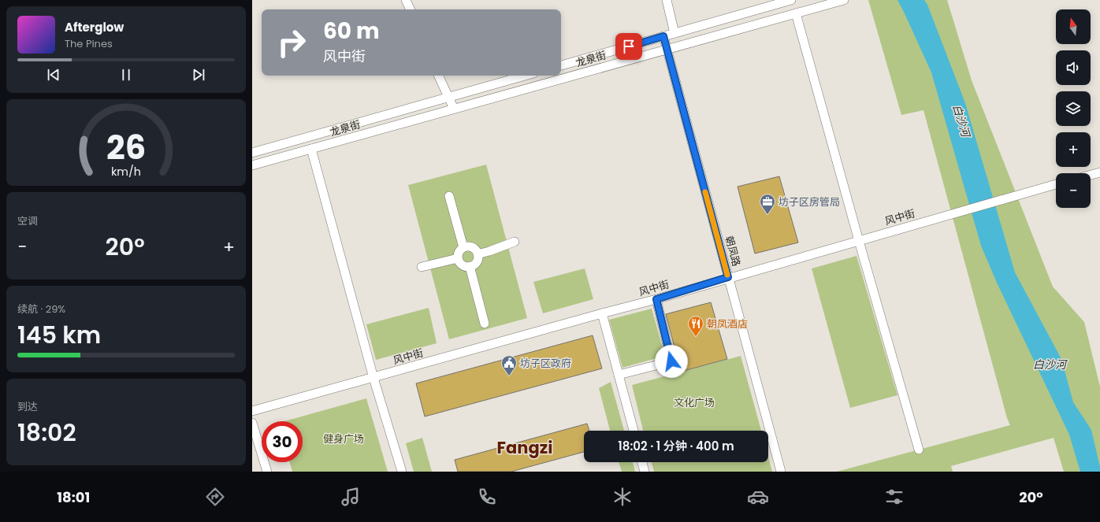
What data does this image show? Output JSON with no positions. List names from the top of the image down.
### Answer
{
  "streets": {
    "street": ["龙泉街", "风中街", "朝凤路"]
  },
  "crossings": [
    ["龙泉街", "朝凤路"],
    ["风中街", "朝凤路"]
  ],
  "districts": ["Fangzi"],
  "water": ["白沙河"],
  "parks": ["文化广场", "健身广场"],
  "places": {
    "office": ["坊子区房管局"],
    "restaurant": ["朝凤酒店"],
    "public building": ["坊子区政府"]
  },
  "north": "top",
  "page": {
    "map_buttons": ["+", "−"],
    "turn": ["60 m", "风中街"],
    "song": ["Afterglow", "The Pines"],
    "tile": [
      "空调",
      ["续航 · 29%", "145 km"],
      ["到达", "18:02"]
    ],
    "heat": ["−", "20°", "+"],
    "limit": "30",
    "trip": "18:02 · 1 分钟 · 400 m",
    "tabs": ["18:01", "20°"],
    "gauge": ["26", "km/h"]
  }
}
